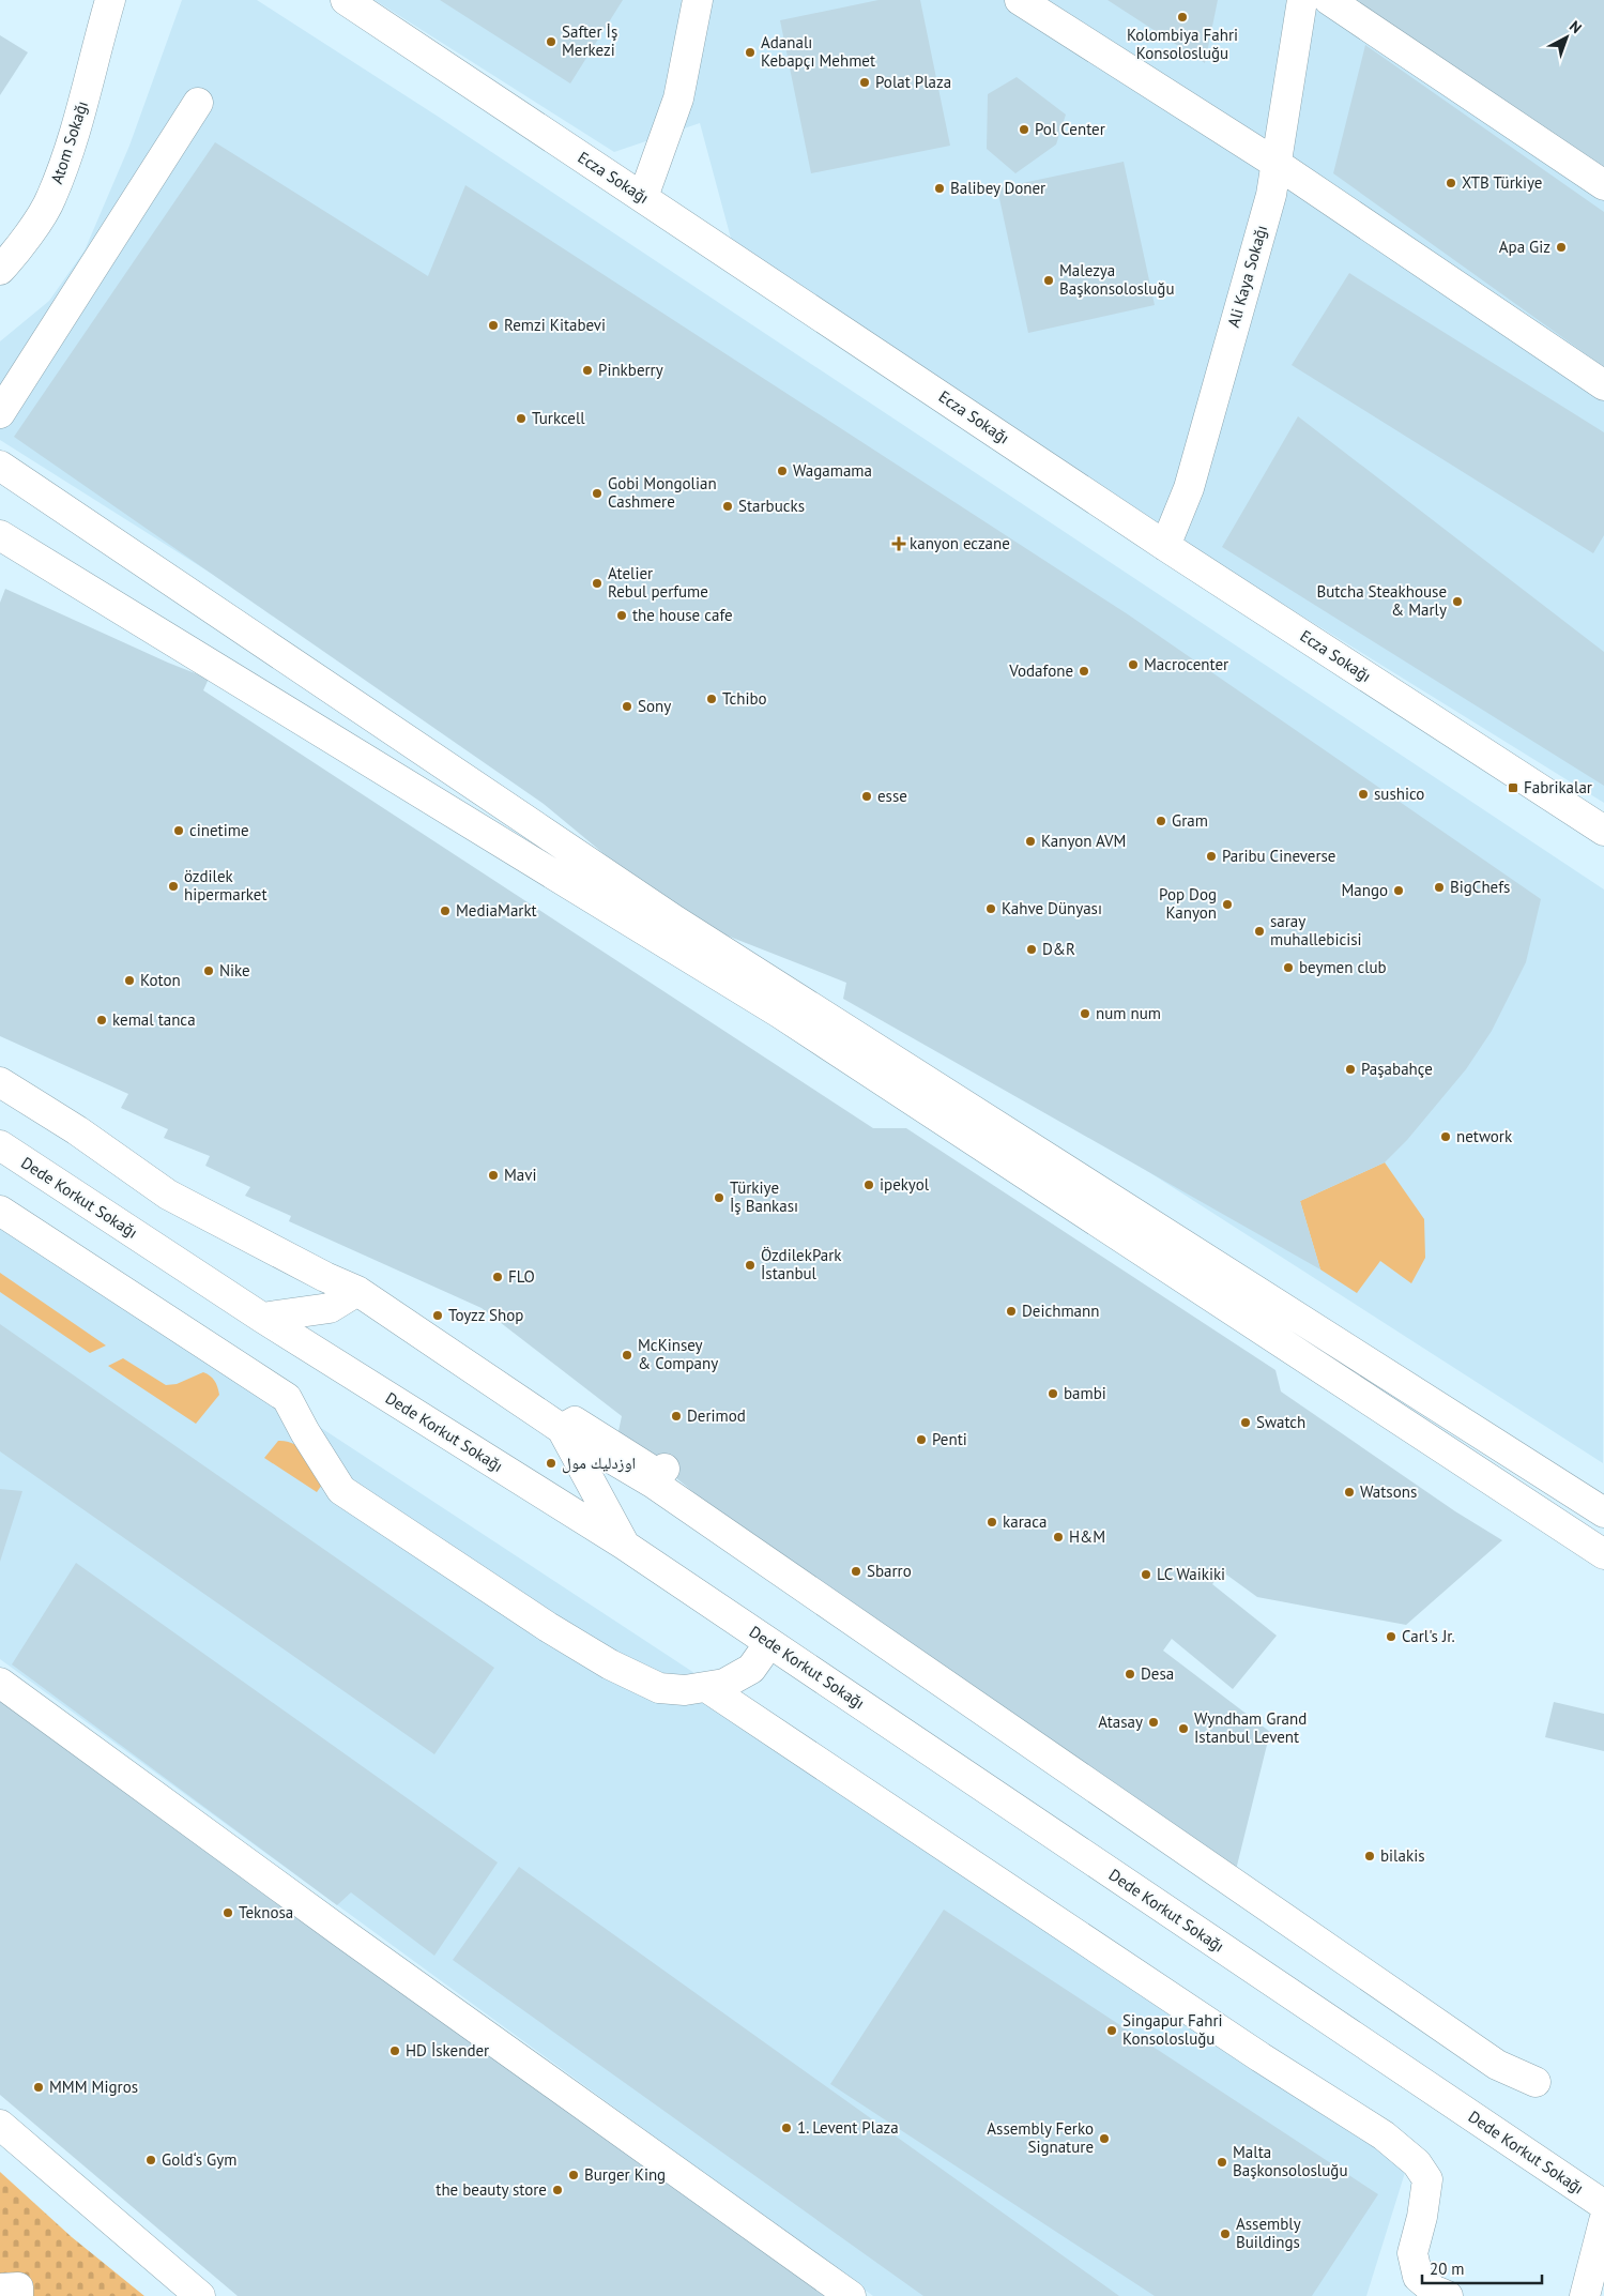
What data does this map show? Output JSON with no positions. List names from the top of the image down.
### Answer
{
  "streets": {
    "street": [
      "Atom Sokağı",
      "Ecza Sokağı",
      "Ali Kaya Sokağı",
      "Dede Korkut Sokağı"
    ]
  },
  "crossings": [
    ["Ecza Sokağı", "Ali Kaya Sokağı"]
  ],
  "places": {
    "other": [
      "Kolombiya Fahri Konsolosluğu",
      "Safter İş Merkezi",
      "Adanalı Kebapçı Mehmet",
      "Polat Plaza",
      "Pol Center",
      "XTB Türkiye",
      "Balibey Doner",
      "Apa Giz",
      "Malezya Başkonsolosluğu",
      "Remzi Kitabevi",
      "Pinkberry",
      "Turkcell",
      "Wagamama",
      "Gobi Mongolian Cashmere",
      "Starbucks",
      "Atelier Rebul perfume",
      "Butcha Steakhouse & Marly",
      "the house cafe",
      "Macrocenter",
      "Vodafone",
      "Tchibo",
      "Sony",
      "sushico",
      "esse",
      "Gram",
      "cinetime",
      "Kanyon AVM",
      "Paribu Cineverse",
      "özdilek hipermarket",
      "BigChefs",
      "Mango",
      "Pop Dog Kanyon",
      "Kahve Dünyası",
      "MediaMarkt",
      "saray muhallebicisi",
      "D&R",
      "beymen club",
      "Nike",
      "Koton",
      "num num",
      "kemal tanca",
      "Paşabahçe",
      "network",
      "Mavi",
      "ipekyol",
      "Türkiye İş Bankası",
      "ÖzdilekPark İstanbul",
      "FLO",
      "Deichmann",
      "Toyzz Shop",
      "McKinsey & Company",
      "bambi",
      "Derimod",
      "Swatch",
      "Penti",
      "اوزدليك مول",
      "Watsons",
      "karaca",
      "H&M",
      "Sbarro",
      "LC Waikiki",
      "Carl's Jr.",
      "Desa",
      "Atasay",
      "Wyndham Grand Istanbul Levent",
      "bilakis",
      "Teknosa",
      "Singapur Fahri Konsolosluğu",
      "HD İskender",
      "MMM Migros",
      "1. Levent Plaza",
      "Assembly Ferko Signature",
      "Gold‘s Gym",
      "Malta Başkonsolosluğu",
      "Burger King",
      "the beauty store",
      "Assembly Buildings"
    ],
    "health": ["kanyon eczane"],
    "transit": ["Fabrikalar"]
  },
  "scale_bar": "20 m",
  "north": "top right"
}
